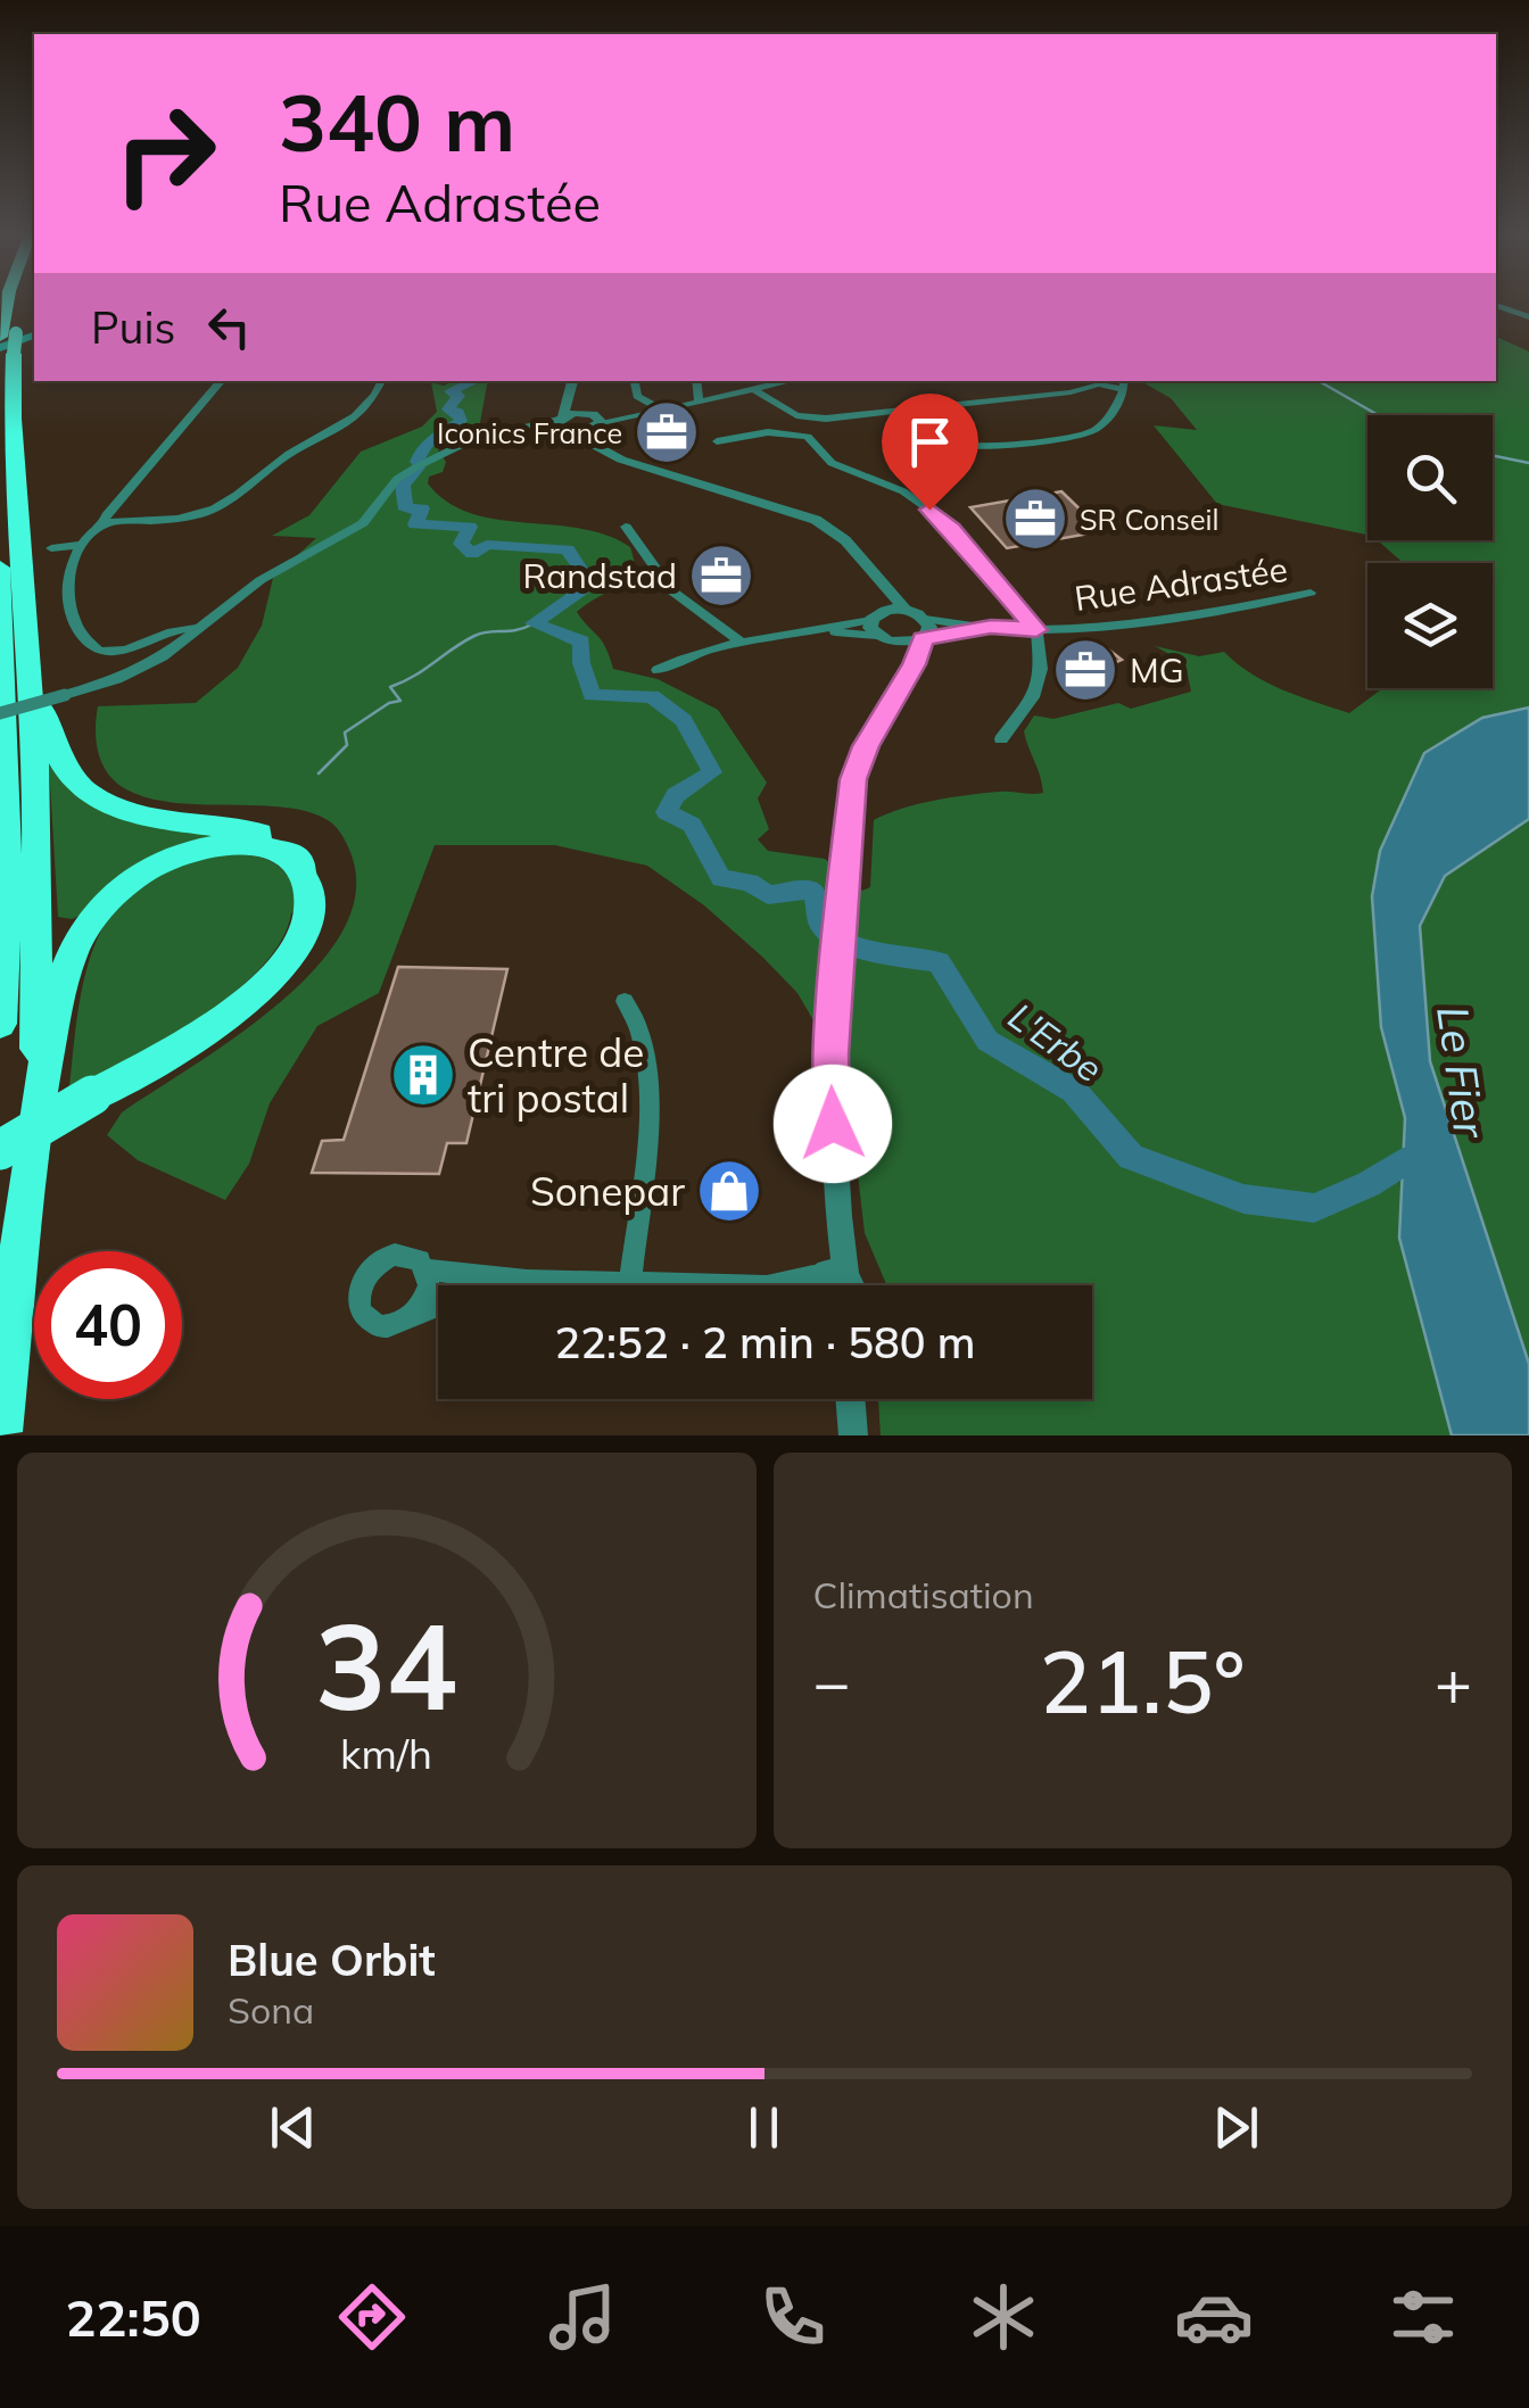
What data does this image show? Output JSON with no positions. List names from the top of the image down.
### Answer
{
  "streets": {
    "street": ["Rue Adrastée"]
  },
  "water": ["L'Erbe", "Le Fier"],
  "places": {
    "office": [
      "Iconics France",
      "SR Conseil",
      "Randstad",
      "MG"
    ],
    "building": ["Centre de tri postal"],
    "shop": ["Sonepar"]
  },
  "page": {
    "turn": ["340 m", "Rue Adrastée"],
    "then": "Puis",
    "limit": "40",
    "trip": "22:52 · 2 min · 580 m",
    "tile": "Climatisation",
    "heat": ["−", "21.5°", "+"],
    "song": ["Blue Orbit", "Sona"],
    "tabs": "22:50",
    "gauge": ["34", "km/h"]
  }
}
